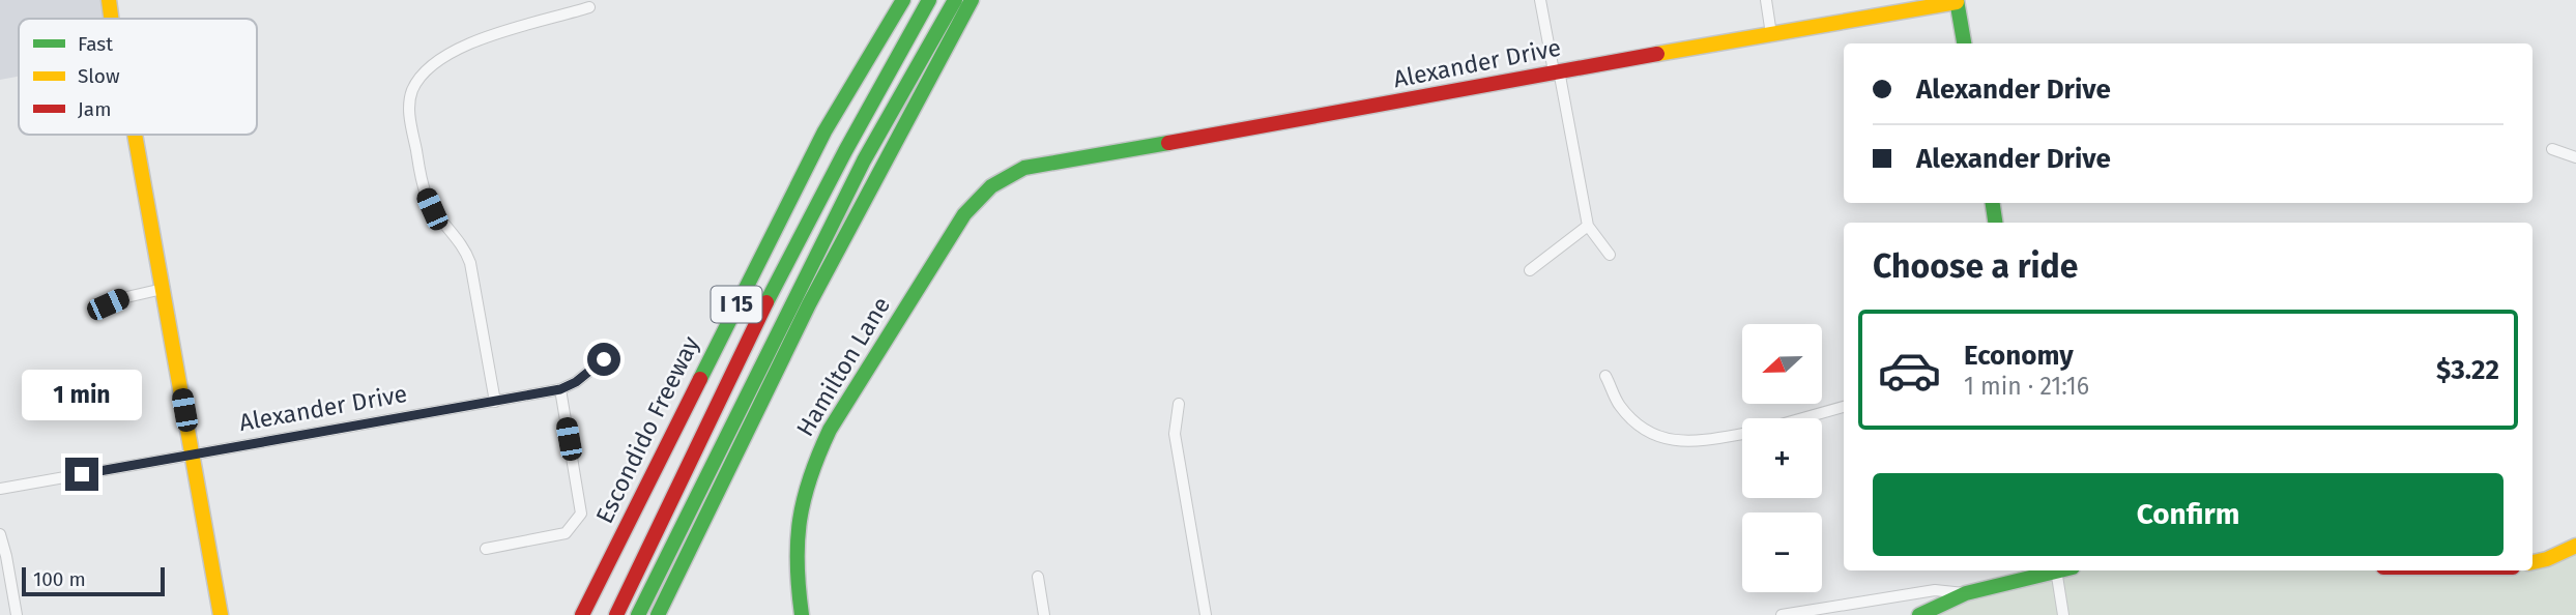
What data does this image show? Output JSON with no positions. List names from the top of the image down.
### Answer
{
  "streets": {
    "main road": [
      "Alexander Drive",
      "I 15",
      "Hamilton Lane",
      "Escondido Freeway"
    ]
  },
  "crossings": [
    ["Alexander Drive", "Hamilton Lane"]
  ],
  "legend": ["Fast", "Slow", "Jam"],
  "scale_bar": "100 m",
  "north": "left",
  "page": {
    "banner": ["Alexander Drive", "Alexander Drive"],
    "heading": "Choose a ride",
    "list": [
      {
        "name": "Economy",
        "note": "1 min · 21:16",
        "value": "$3.22"
      }
    ],
    "map_buttons": ["+", "−"],
    "bubble": "1 min",
    "buttons": "Confirm",
    "scale": "100 m"
  }
}
